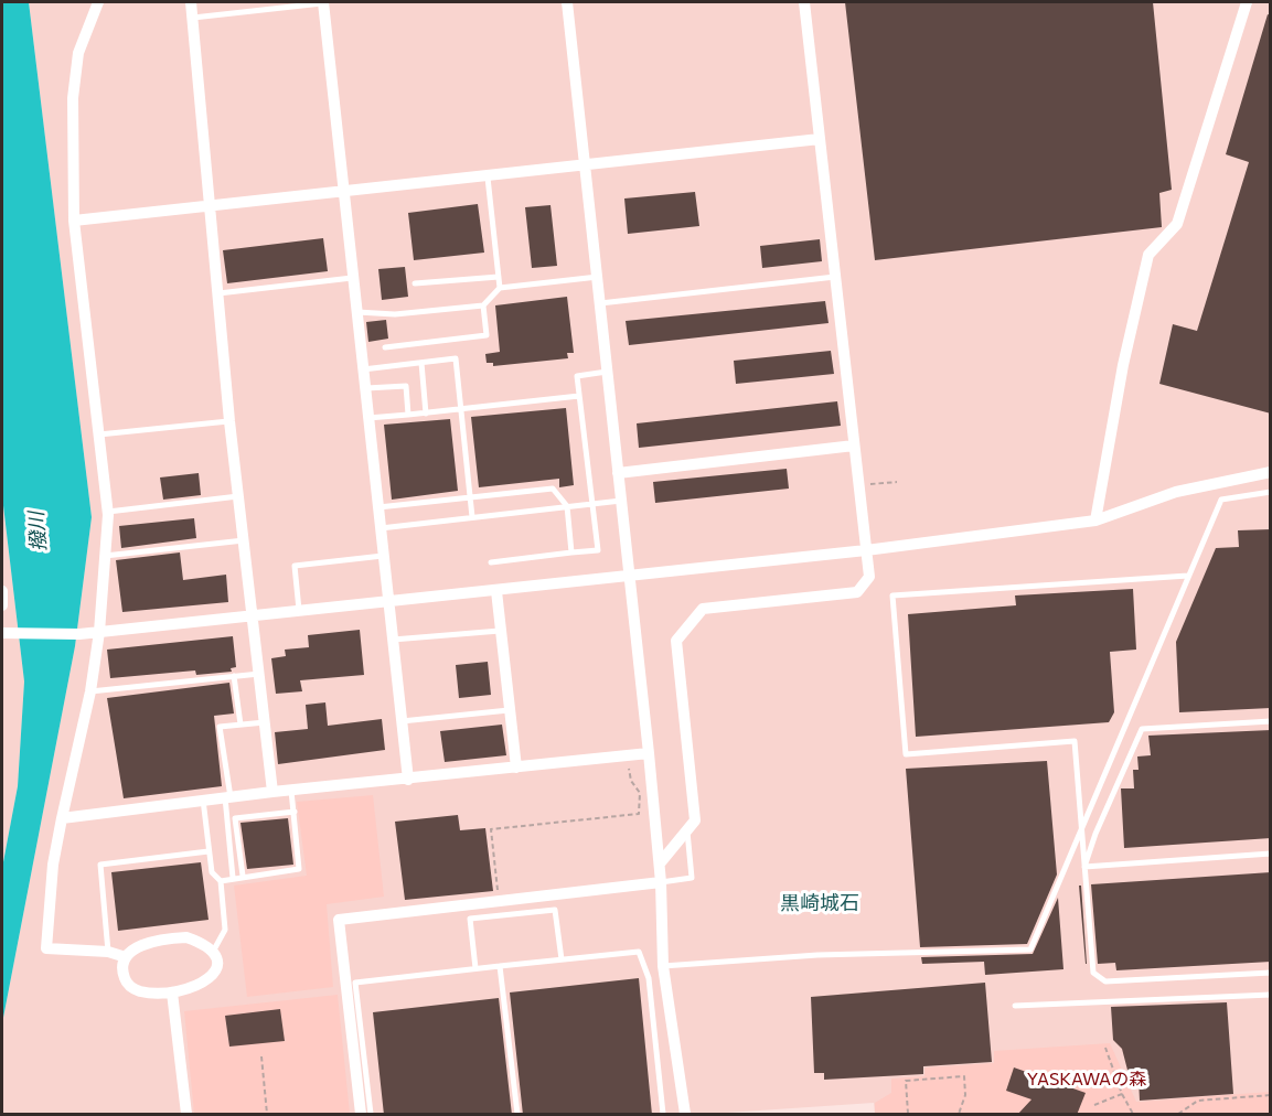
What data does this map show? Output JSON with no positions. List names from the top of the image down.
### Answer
{
  "districts": ["黒崎城石"],
  "water": ["撥川"],
  "parks": ["YASKAWAの森"]
}
